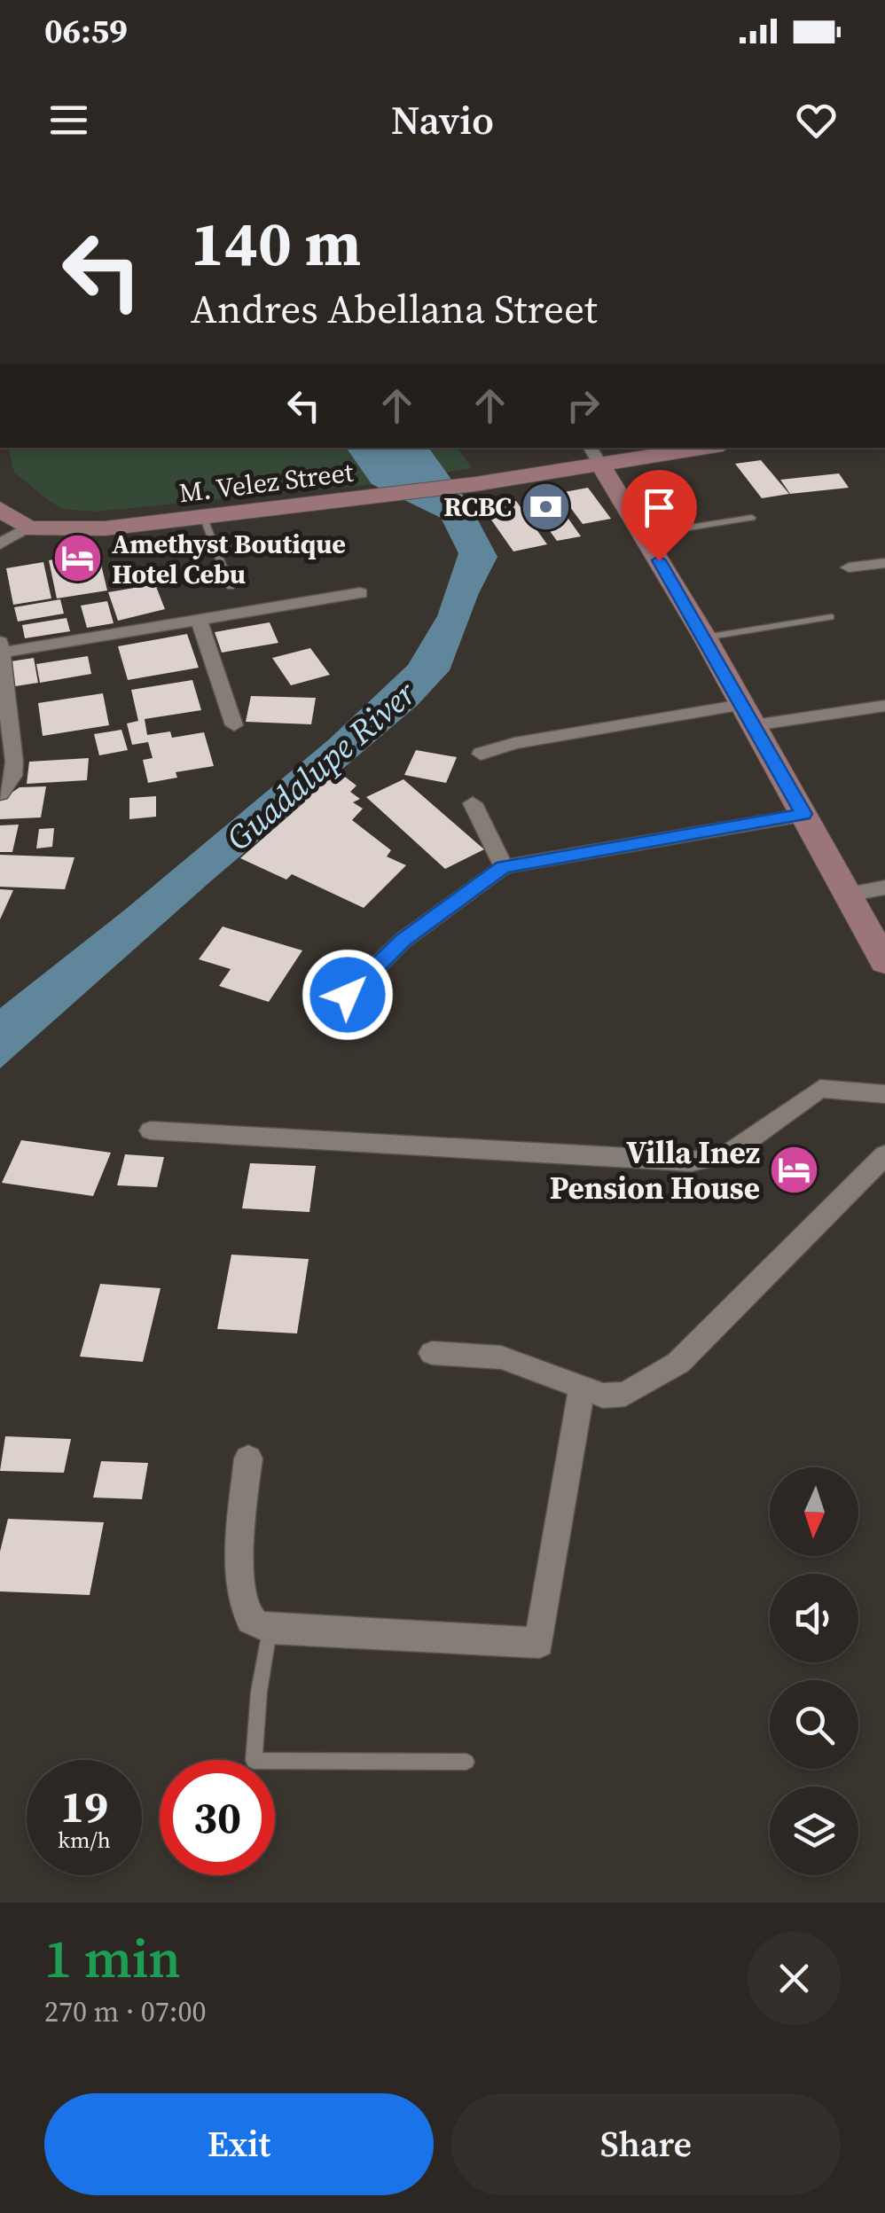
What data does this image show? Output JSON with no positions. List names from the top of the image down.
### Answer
{
  "streets": {
    "main road": ["M. Velez Street"]
  },
  "water": ["Guadalupe River"],
  "places": {
    "bank": ["RCBC"],
    "hotel": ["Amethyst Boutique Hotel Cebu", "Villa Inez Pension House"]
  },
  "north": "bottom",
  "page": {
    "status": "06:59",
    "header": "Navio",
    "turn": ["140 m", "Andres Abellana Street"],
    "speed": "19 km/h",
    "limit": "30",
    "heading": ["1 min", "270 m · 07:00"],
    "buttons": ["Exit", "Share"]
  }
}
